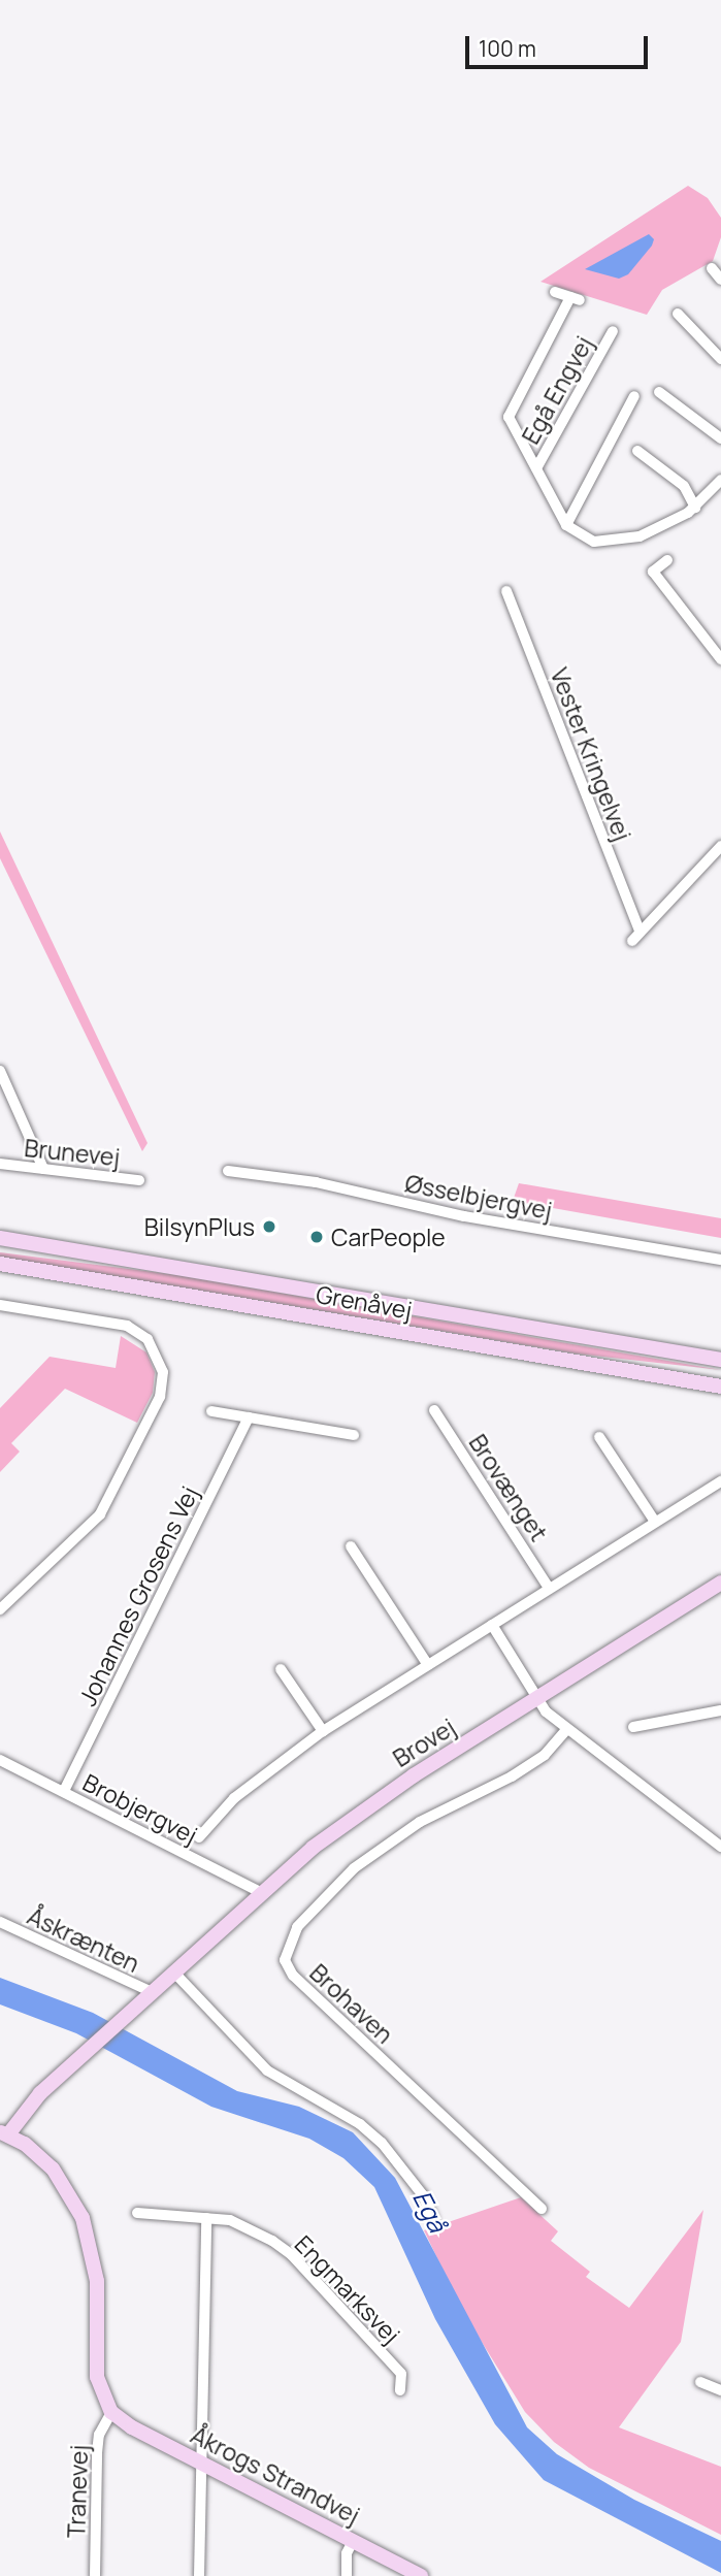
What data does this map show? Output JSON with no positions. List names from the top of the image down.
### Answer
{
  "streets": {
    "street": [
      "Egå Engvej",
      "Vester Kringelvej",
      "Brunevej",
      "Øsselbjergvej",
      "Grenåvej",
      "Brovænget",
      "Johannes Grosens Vej",
      "Brovej",
      "Brobjergvej",
      "Åskrænten",
      "Brohaven",
      "Engmarksvej",
      "Åkrogs Strandvej",
      "Tranevej"
    ]
  },
  "crossings": [
    ["Johannes Grosens Vej", "Brobjergvej"],
    ["Brovej", "Brobjergvej"],
    ["Brovej", "Åskrænten"],
    ["Åkrogs Strandvej", "Tranevej"]
  ],
  "water": ["Egå"],
  "places": ["BilsynPlus", "CarPeople"],
  "scale_bar": "100 m"
}
